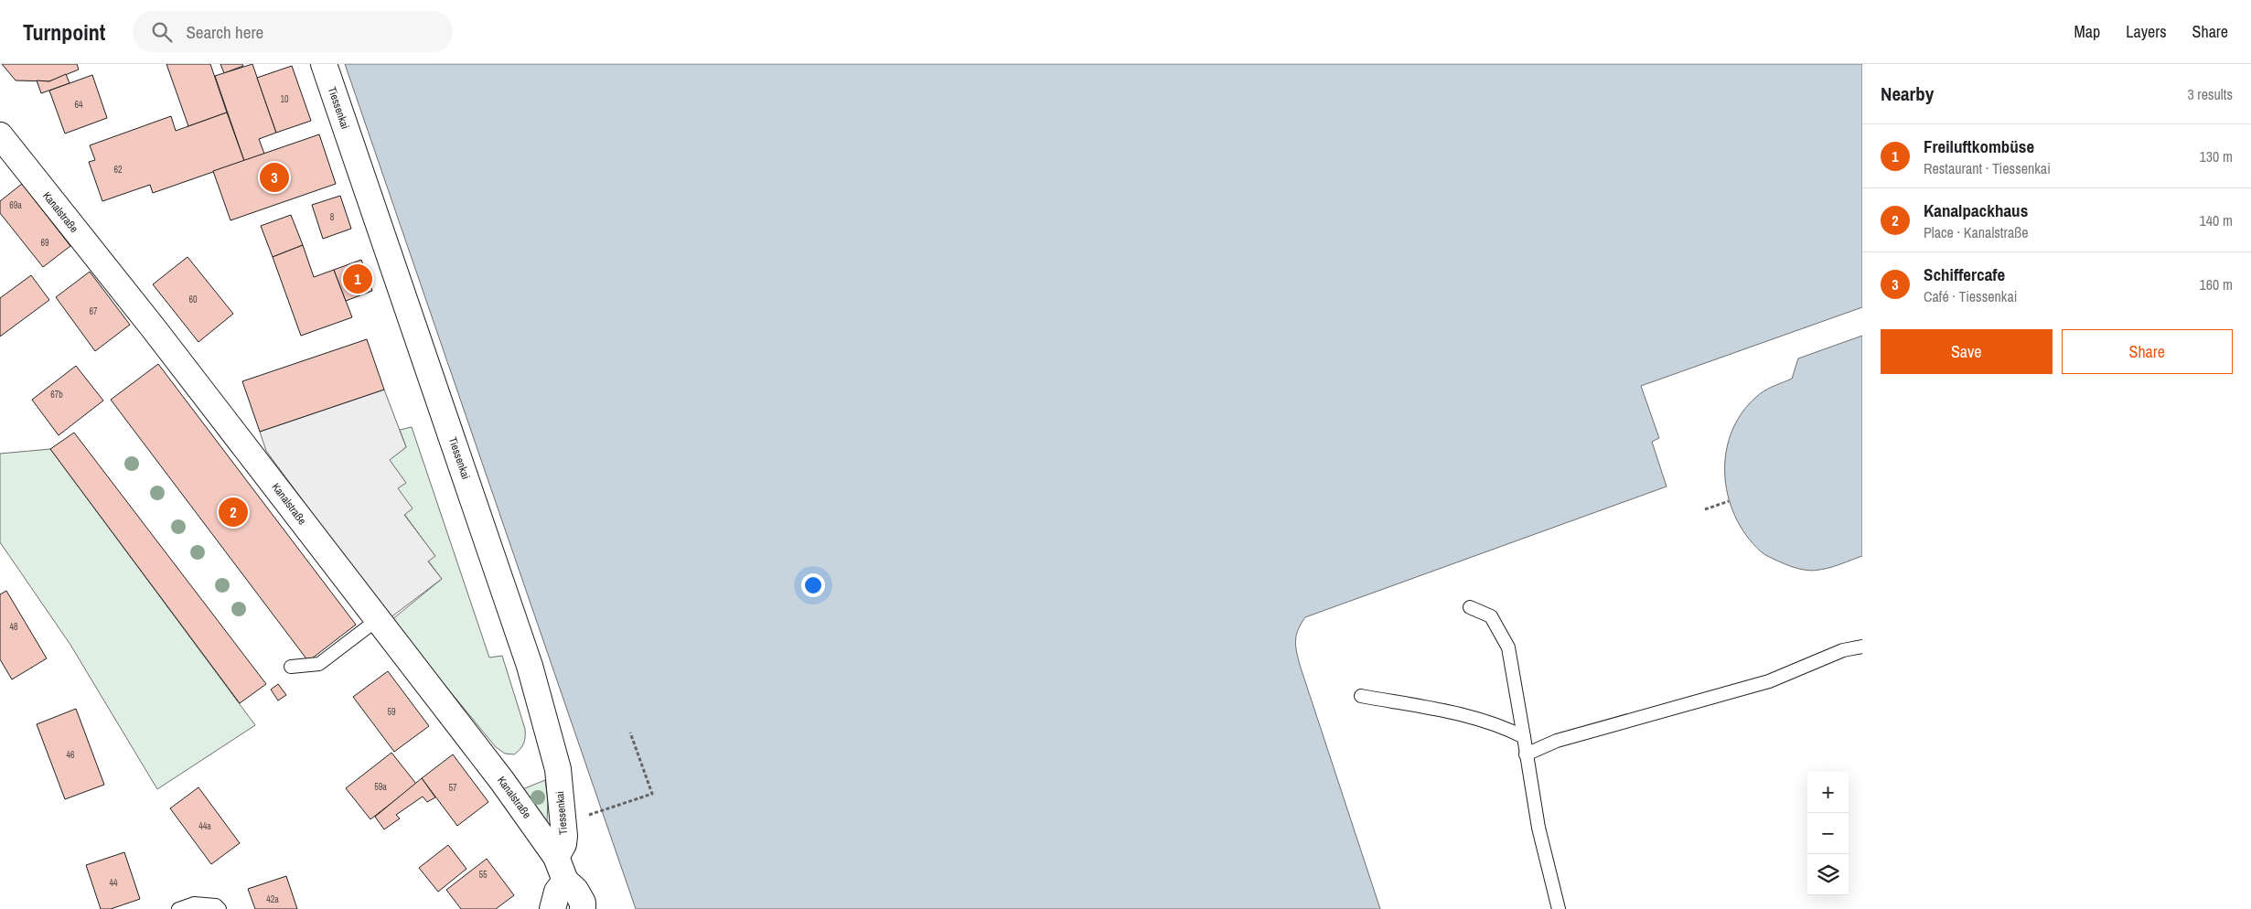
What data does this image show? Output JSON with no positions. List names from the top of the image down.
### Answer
{
  "streets": {
    "street": ["Tiessenkai", "Kanalstraße"]
  },
  "crossings": [
    ["Tiessenkai", "Kanalstraße"]
  ],
  "house_numbers": [
    "10",
    "64",
    "62",
    "69a",
    "8",
    "69",
    "60",
    "67",
    "67b",
    "48",
    "59",
    "46",
    "59a",
    "57",
    "44a",
    "55",
    "44",
    "42a"
  ],
  "page": {
    "header": "Turnpoint",
    "search": "Search here",
    "nav": ["Map", "Layers", "Share"],
    "heading": ["Nearby", "3 results"],
    "list": [
      {
        "mark": "1",
        "name": "Freiluftkombüse",
        "note": "Restaurant · Tiessenkai",
        "value": "130 m"
      },
      {
        "mark": "2",
        "name": "Kanalpackhaus",
        "note": "Place · Kanalstraße",
        "value": "140 m"
      },
      {
        "mark": "3",
        "name": "Schiffercafe",
        "note": "Café · Tiessenkai",
        "value": "160 m"
      }
    ],
    "pins": ["3", "1", "2"],
    "buttons": ["Save", "Share"],
    "map_buttons": ["+", "−"]
  }
}
